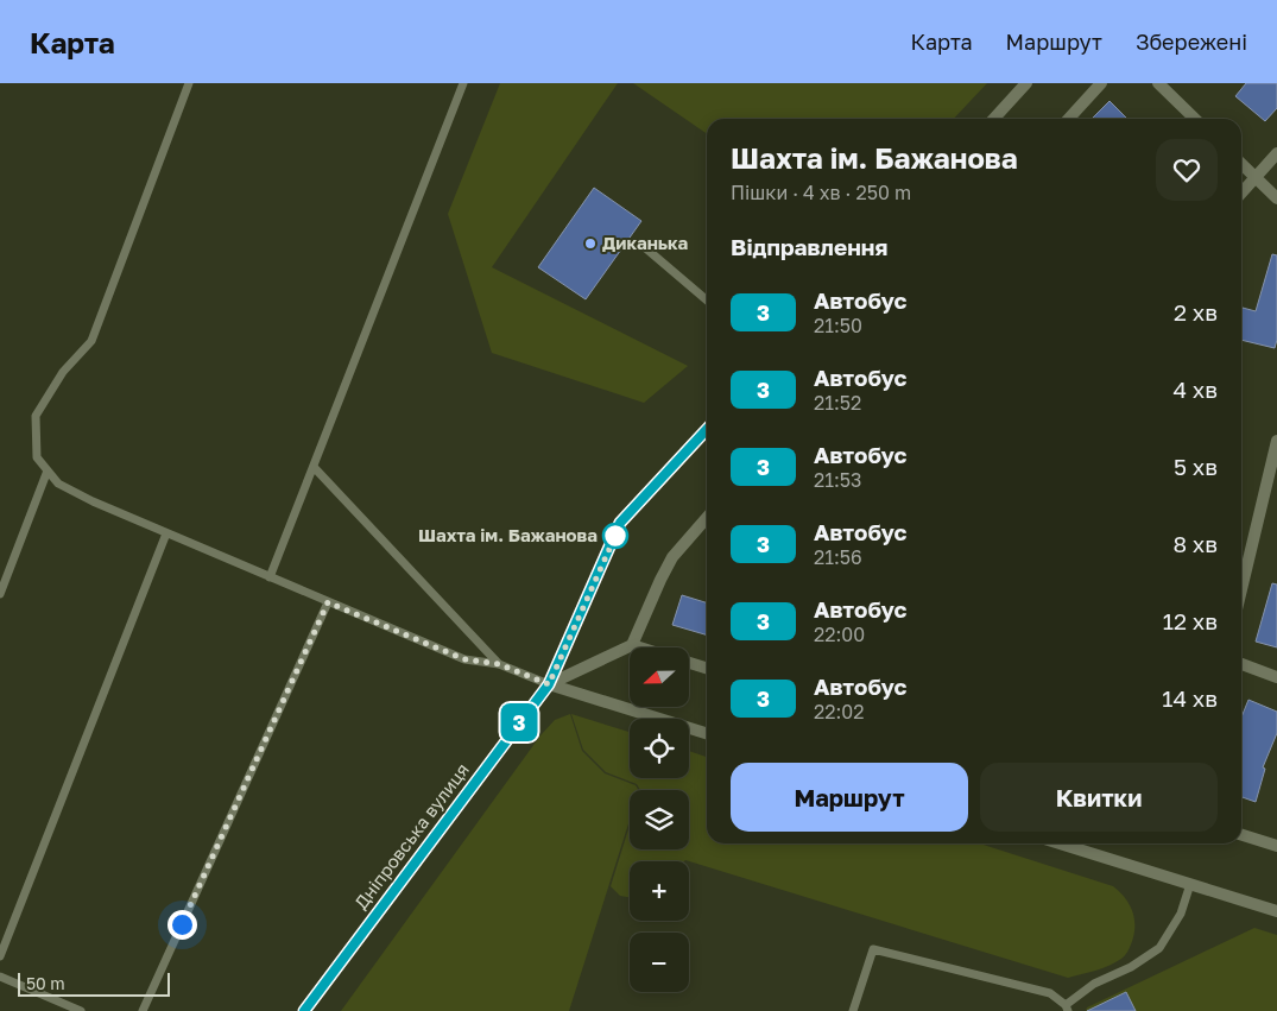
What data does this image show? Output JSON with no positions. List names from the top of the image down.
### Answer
{
  "streets": {
    "street": ["Дніпровська вулиця"]
  },
  "places": ["Диканька", "Шахта ім. Бажанова"],
  "lines": ["bus line 3"],
  "scale_bar": "50 m",
  "north": "left",
  "page": {
    "header": "Карта",
    "nav": ["Карта", "Маршрут", "Збережені"],
    "on_map": "3",
    "heading": [
      ["Шахта ім. Бажанова", "Пішки · 4 хв · 250 m"],
      "Відправлення"
    ],
    "list": [
      {
        "mark": "3",
        "name": "Автобус",
        "note": "21:50",
        "value": "2 хв"
      },
      {
        "mark": "3",
        "name": "Автобус",
        "note": "21:52",
        "value": "4 хв"
      },
      {
        "mark": "3",
        "name": "Автобус",
        "note": "21:53",
        "value": "5 хв"
      },
      {
        "mark": "3",
        "name": "Автобус",
        "note": "21:56",
        "value": "8 хв"
      },
      {
        "mark": "3",
        "name": "Автобус",
        "note": "22:00",
        "value": "12 хв"
      },
      {
        "mark": "3",
        "name": "Автобус",
        "note": "22:02",
        "value": "14 хв"
      }
    ],
    "map_buttons": ["+", "−"],
    "buttons": ["Маршрут", "Квитки"],
    "scale": "50 m"
  }
}
